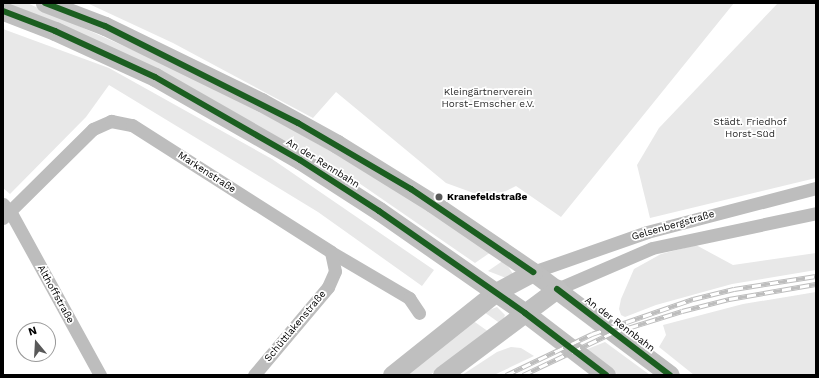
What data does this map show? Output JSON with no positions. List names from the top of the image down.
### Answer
{
  "streets": {
    "main road": ["An der Rennbahn"],
    "street": [
      "Markenstraße",
      "Gelsenbergstraße",
      "Althoffstraße",
      "Schüttlakenstraße"
    ]
  },
  "crossings": [
    ["An der Rennbahn", "Gelsenbergstraße"],
    ["Markenstraße", "Althoffstraße"],
    ["Markenstraße", "Schüttlakenstraße"]
  ],
  "parks": ["Kleingärtnerverein Horst-Emscher e.V.", "Städt. Friedhof Horst-Süd"],
  "places": ["Kranefeldstraße"],
  "north": "top"
}
